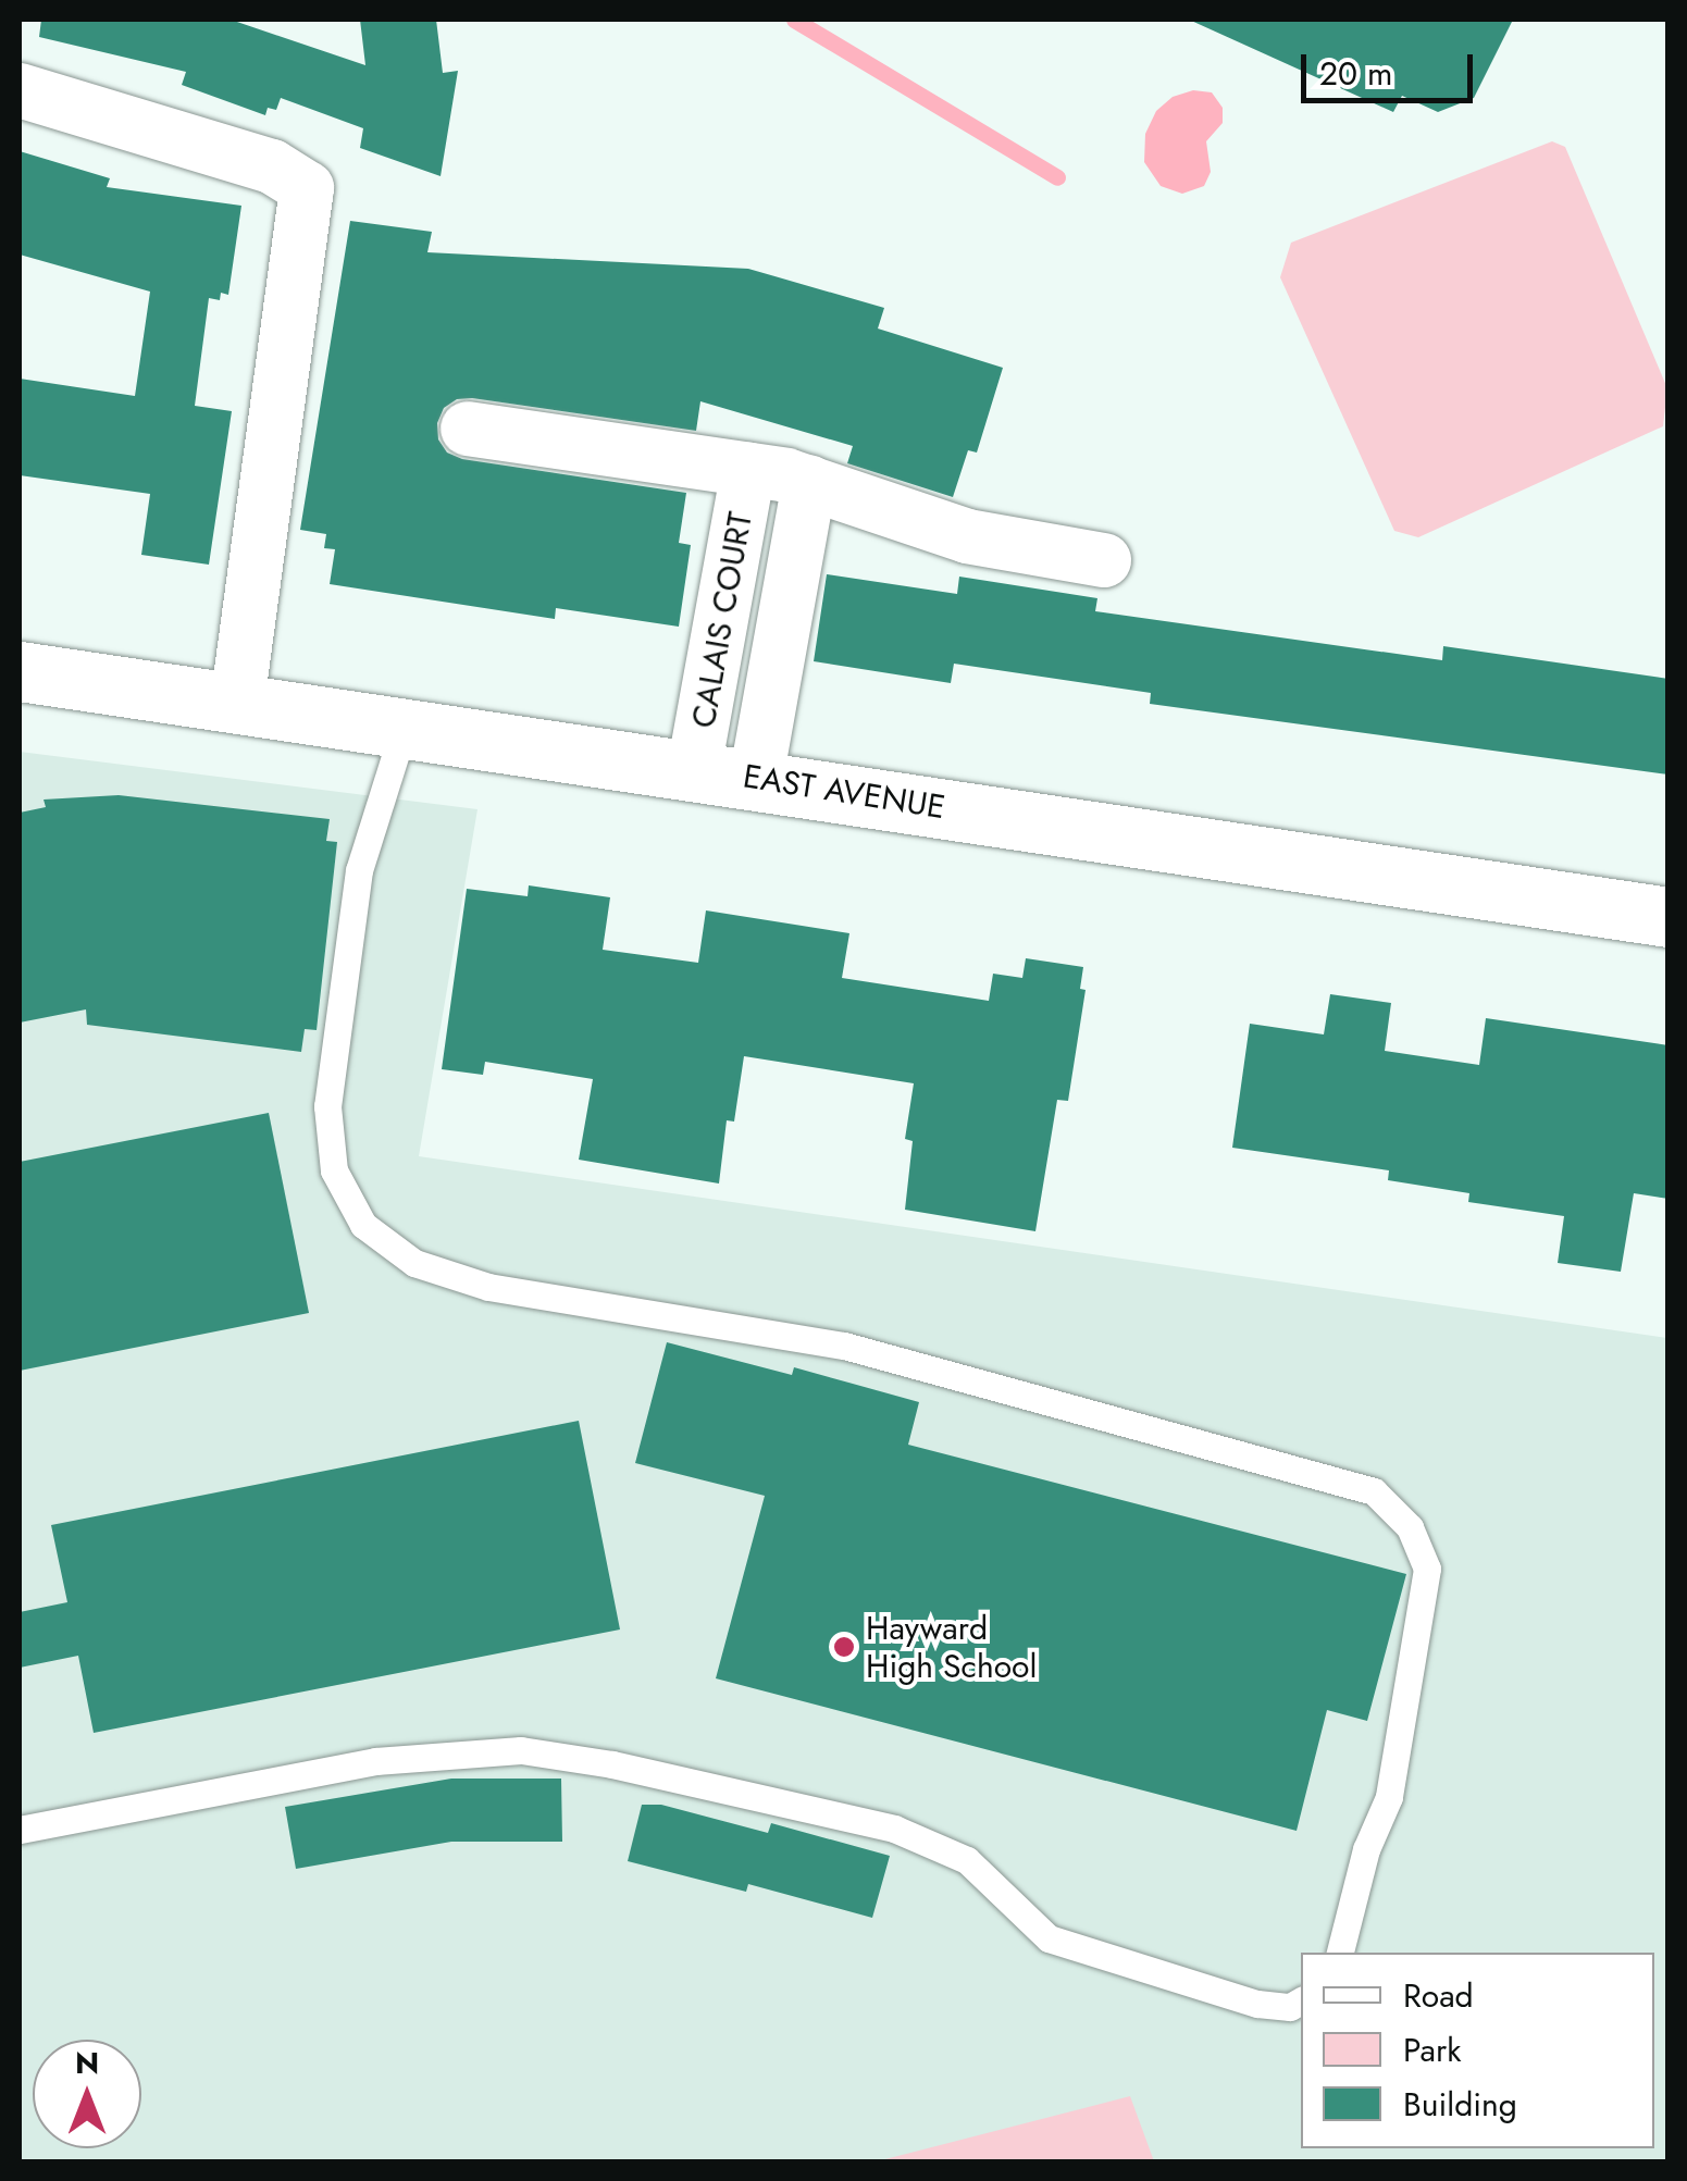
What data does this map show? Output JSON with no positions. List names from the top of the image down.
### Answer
{
  "streets": {
    "street": ["CALAIS COURT", "EAST AVENUE"]
  },
  "crossings": [
    ["CALAIS COURT", "EAST AVENUE"]
  ],
  "places": ["Hayward High School"],
  "legend": ["Road", "Park", "Building"],
  "scale_bar": "20 m",
  "north": "top"
}
